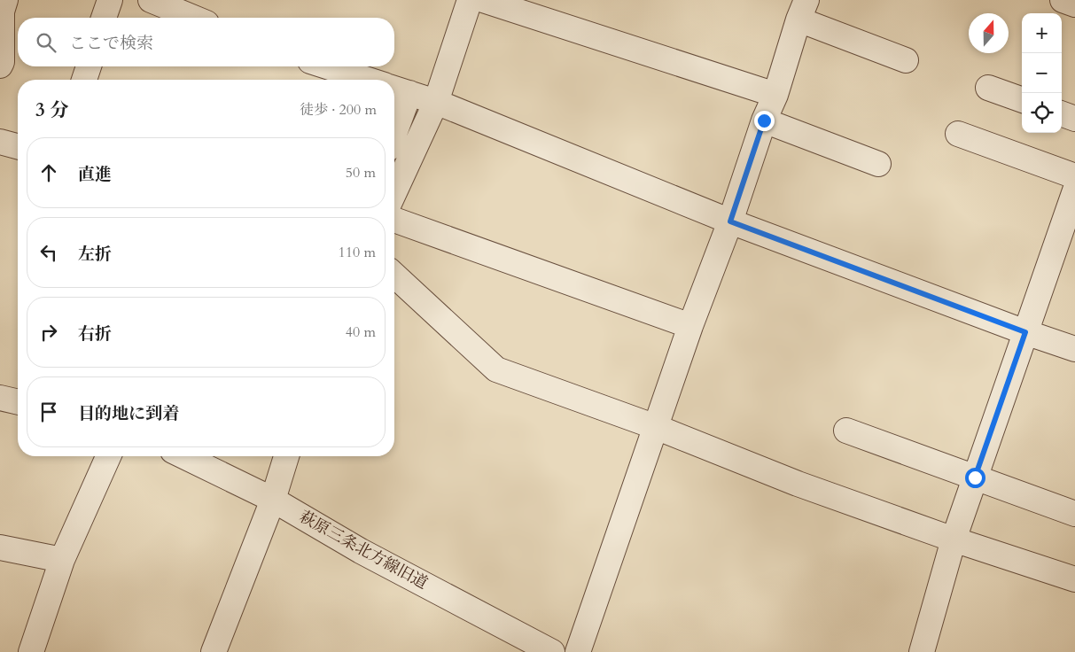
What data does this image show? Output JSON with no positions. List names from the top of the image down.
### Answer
{
  "streets": {
    "street": ["萩原三条北方線旧道"]
  },
  "north": "top",
  "page": {
    "map_buttons": ["+", "−"],
    "search": "ここで検索",
    "heading": ["3 分", "徒歩 · 200 m"],
    "list": [
      ["直進", "50 m"],
      ["左折", "110 m"],
      ["右折", "40 m"],
      "目的地に到着"
    ]
  }
}
